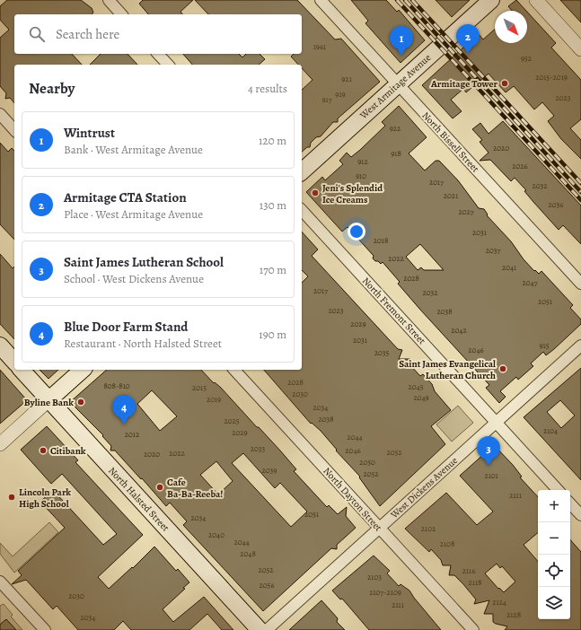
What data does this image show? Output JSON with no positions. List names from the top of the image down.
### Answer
{
  "streets": {
    "main road": ["West Armitage Avenue", "North Halsted Street"],
    "street": [
      "North Bissell Street",
      "North Fremont Street",
      "West Dickens Avenue",
      "North Dayton Street"
    ]
  },
  "crossings": [
    ["West Armitage Avenue", "North Bissell Street"],
    ["North Fremont Street", "West Dickens Avenue"],
    ["West Dickens Avenue", "North Dayton Street"]
  ],
  "places": [
    "Armitage Tower",
    "Jeni's Splendid Ice Creams",
    "Saint James Evangelical Lutheran Church",
    "Byline Bank",
    "Citibank",
    "Cafe Ba-Ba-Reeba!",
    "Lincoln Park High School"
  ],
  "house_numbers": [
    "1961",
    "952",
    "2015-2019",
    "921",
    "919",
    "2023",
    "917",
    "922",
    "2020",
    "918",
    "912",
    "2026",
    "910",
    "2017",
    "2032",
    "2021",
    "2036",
    "2027",
    "2031",
    "2018",
    "2037",
    "2022",
    "2041",
    "2028",
    "2047",
    "2017",
    "2032",
    "2051",
    "2023",
    "2038",
    "2029",
    "2042",
    "2031",
    "915",
    "2046",
    "2035",
    "2028",
    "808-810",
    "2045",
    "2015",
    "2030",
    "2049",
    "2019",
    "2034",
    "2038",
    "2025",
    "2104",
    "2029",
    "2012",
    "2044",
    "2033",
    "2046",
    "2052",
    "2022",
    "2020",
    "2050",
    "2039",
    "2052",
    "2101",
    "2111",
    "2051",
    "2034",
    "2102",
    "2040",
    "2044",
    "2108",
    "2048",
    "2052",
    "2116",
    "2103",
    "2118",
    "2056",
    "2107-2109",
    "2030",
    "2124",
    "2111",
    "2128",
    "2034"
  ],
  "north": "bottom right",
  "page": {
    "search": "Search here",
    "pins": [
      "2",
      "1",
      "4",
      "3"
    ],
    "heading": ["Nearby", "4 results"],
    "list": [
      {
        "mark": "1",
        "name": "Wintrust",
        "note": "Bank · West Armitage Avenue",
        "value": "120 m"
      },
      {
        "mark": "2",
        "name": "Armitage CTA Station",
        "note": "Place · West Armitage Avenue",
        "value": "130 m"
      },
      {
        "mark": "3",
        "name": "Saint James Lutheran School",
        "note": "School · West Dickens Avenue",
        "value": "170 m"
      },
      {
        "mark": "4",
        "name": "Blue Door Farm Stand",
        "note": "Restaurant · North Halsted Street",
        "value": "190 m"
      }
    ],
    "map_buttons": ["+", "−"]
  }
}
